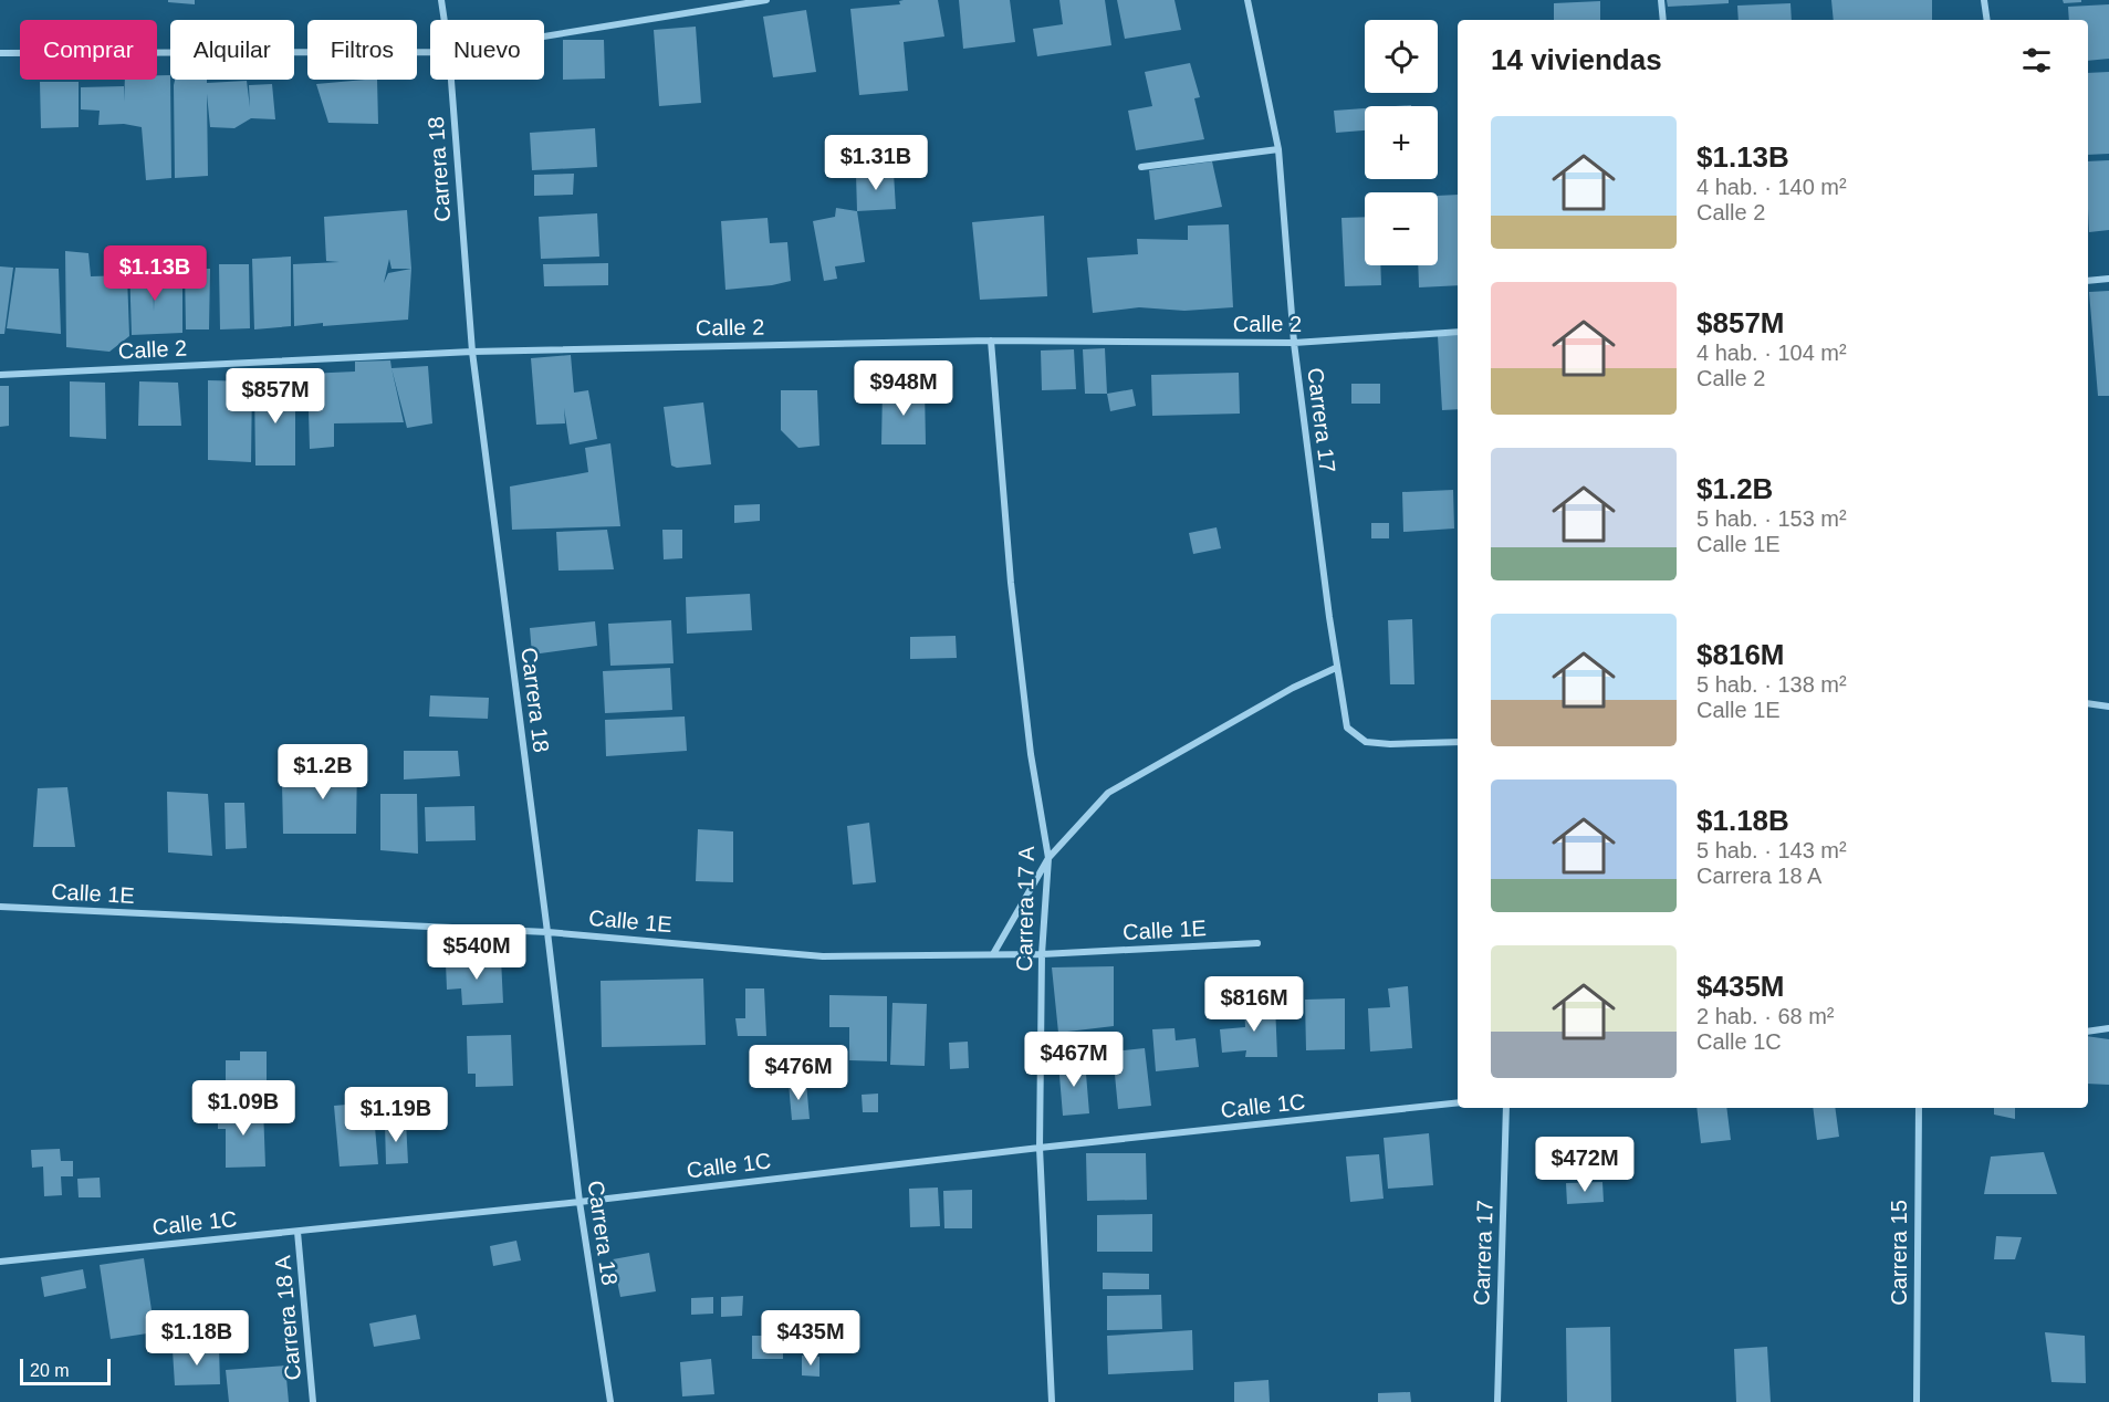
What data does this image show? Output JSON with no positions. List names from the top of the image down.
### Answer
{
  "streets": {
    "street": [
      "Carrera 18",
      "Calle 2",
      "Carrera 17",
      "Calle 1E",
      "Carrera 17 A",
      "Calle 1C",
      "Carrera 15",
      "Carrera 18 A"
    ]
  },
  "crossings": [
    ["Carrera 18", "Calle 2"],
    ["Carrera 18", "Calle 1E"],
    ["Carrera 18", "Calle 1C"],
    ["Calle 2", "Carrera 17"],
    ["Calle 2", "Carrera 17 A"],
    ["Calle 1E", "Carrera 17 A"],
    ["Carrera 17 A", "Calle 1C"],
    ["Calle 1C", "Carrera 18 A"]
  ],
  "scale_bar": "20 m",
  "page": {
    "map_buttons": ["+", "−"],
    "chip": [
      "Comprar",
      "Alquilar",
      "Filtros",
      "Nuevo"
    ],
    "heading": "14 viviendas",
    "list": [
      {
        "name": "$1.13B",
        "note": "4 hab. · 140 m² · Calle 2"
      },
      {
        "name": "$857M",
        "note": "4 hab. · 104 m² · Calle 2"
      },
      {
        "name": "$1.2B",
        "note": "5 hab. · 153 m² · Calle 1E"
      },
      {
        "name": "$816M",
        "note": "5 hab. · 138 m² · Calle 1E"
      },
      {
        "name": "$1.18B",
        "note": "5 hab. · 143 m² · Carrera 18 A"
      },
      {
        "name": "$435M",
        "note": "2 hab. · 68 m² · Calle 1C"
      }
    ],
    "price": [
      "$1.31B",
      "$1.13B",
      "$948M",
      "$857M",
      "$1.2B",
      "$540M",
      "$816M",
      "$467M",
      "$476M",
      "$1.09B",
      "$1.19B",
      "$472M",
      "$1.18B",
      "$435M"
    ],
    "scale": "20 m"
  }
}
